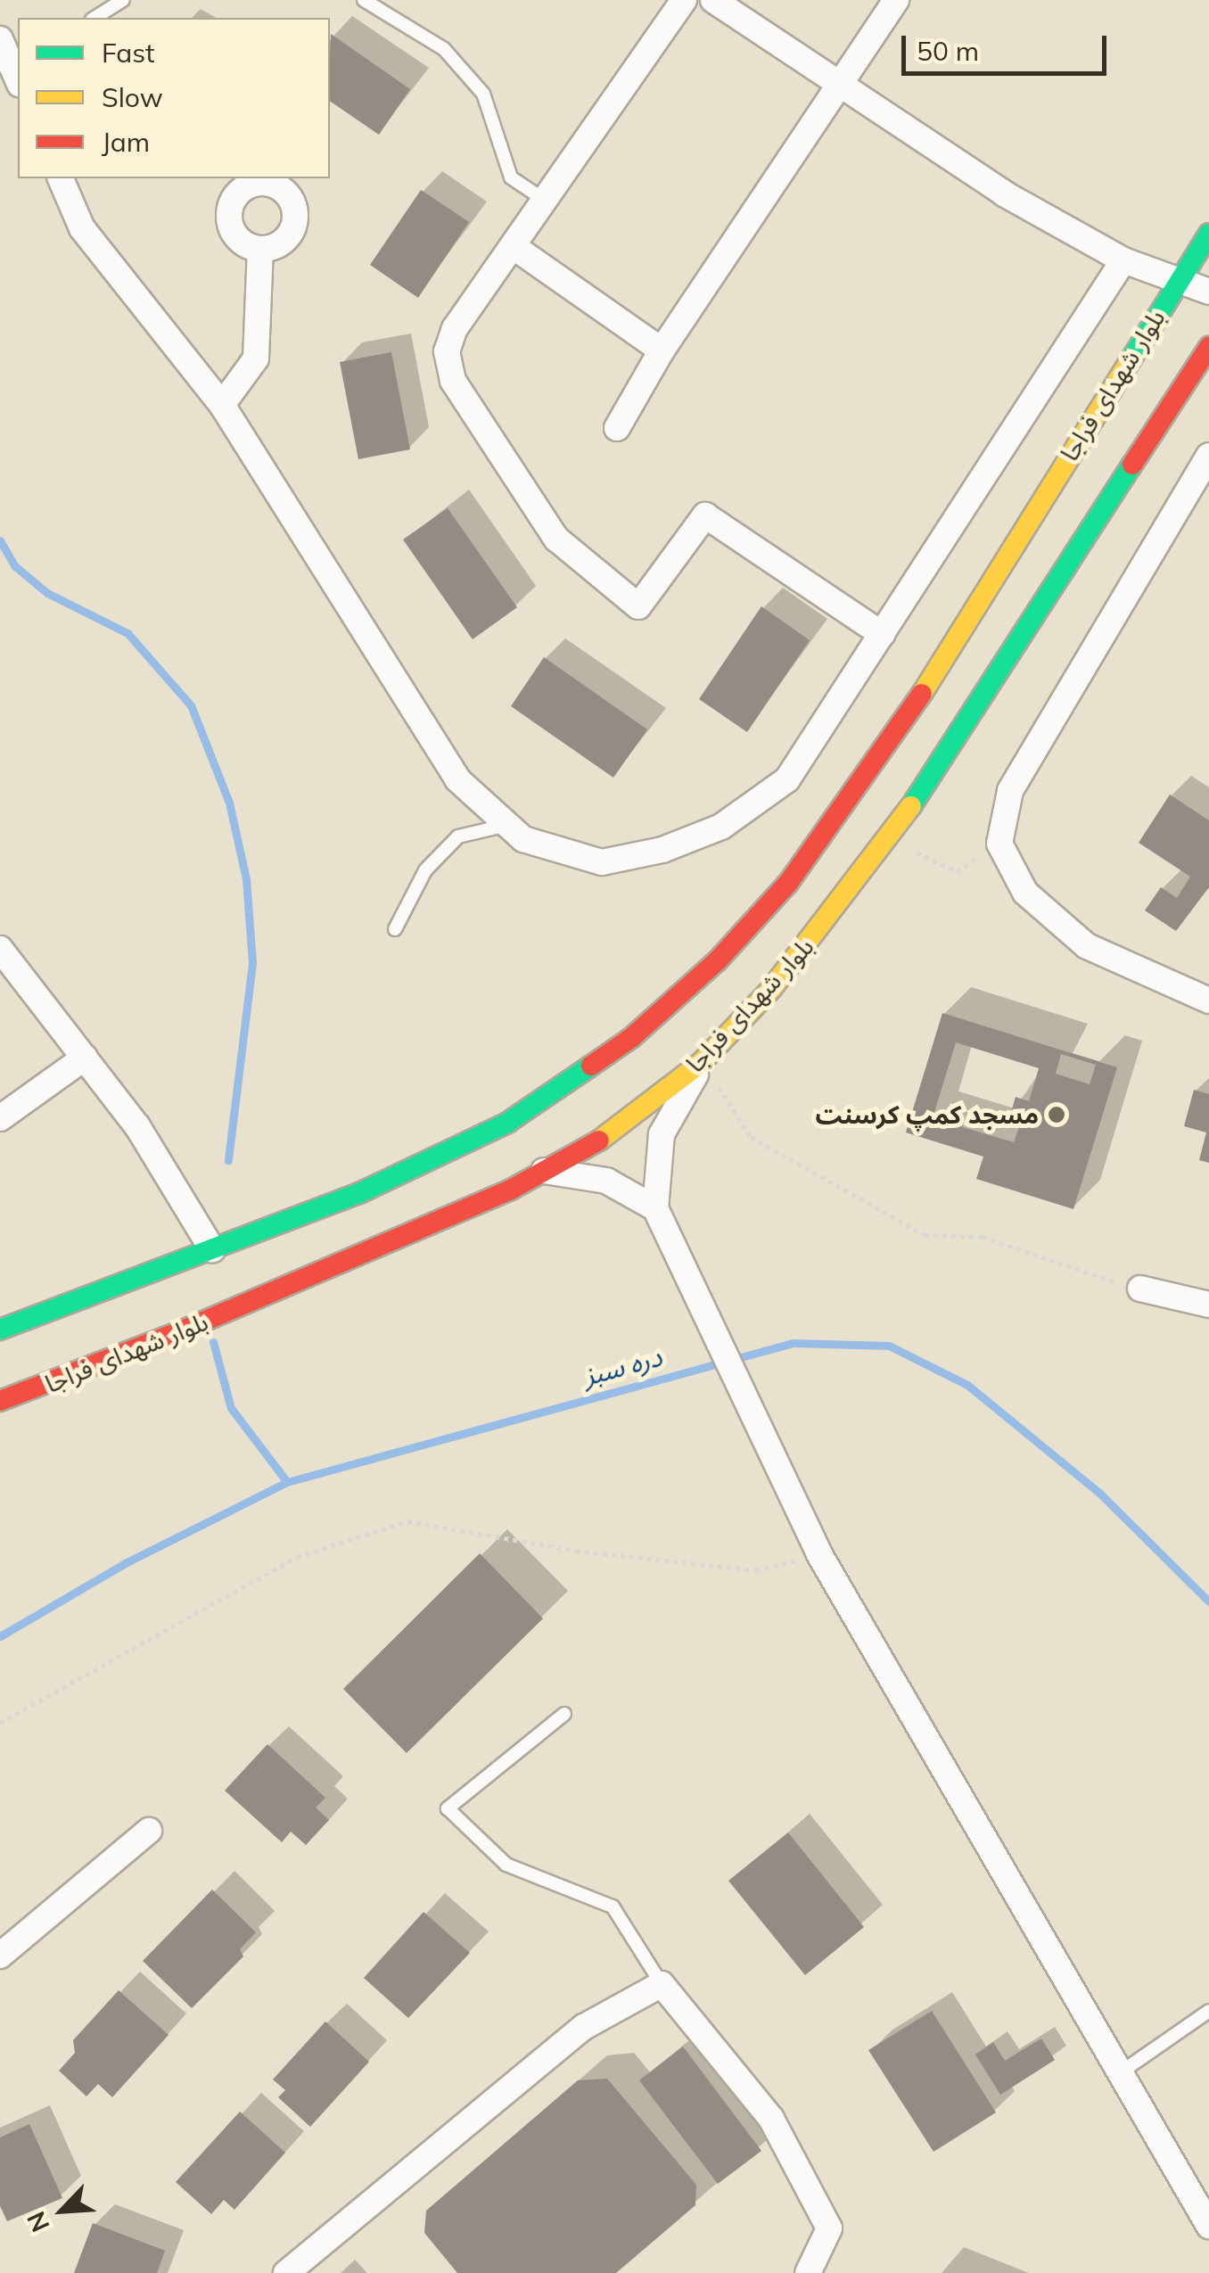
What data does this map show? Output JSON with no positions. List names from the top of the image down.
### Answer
{
  "streets": {
    "main road": ["بلوار شهدای فراجا"]
  },
  "water": ["دره سبز"],
  "places": ["مسجد کمپ کرسنت"],
  "legend": ["Fast", "Slow", "Jam"],
  "scale_bar": "50 m",
  "north": "bottom left"
}
